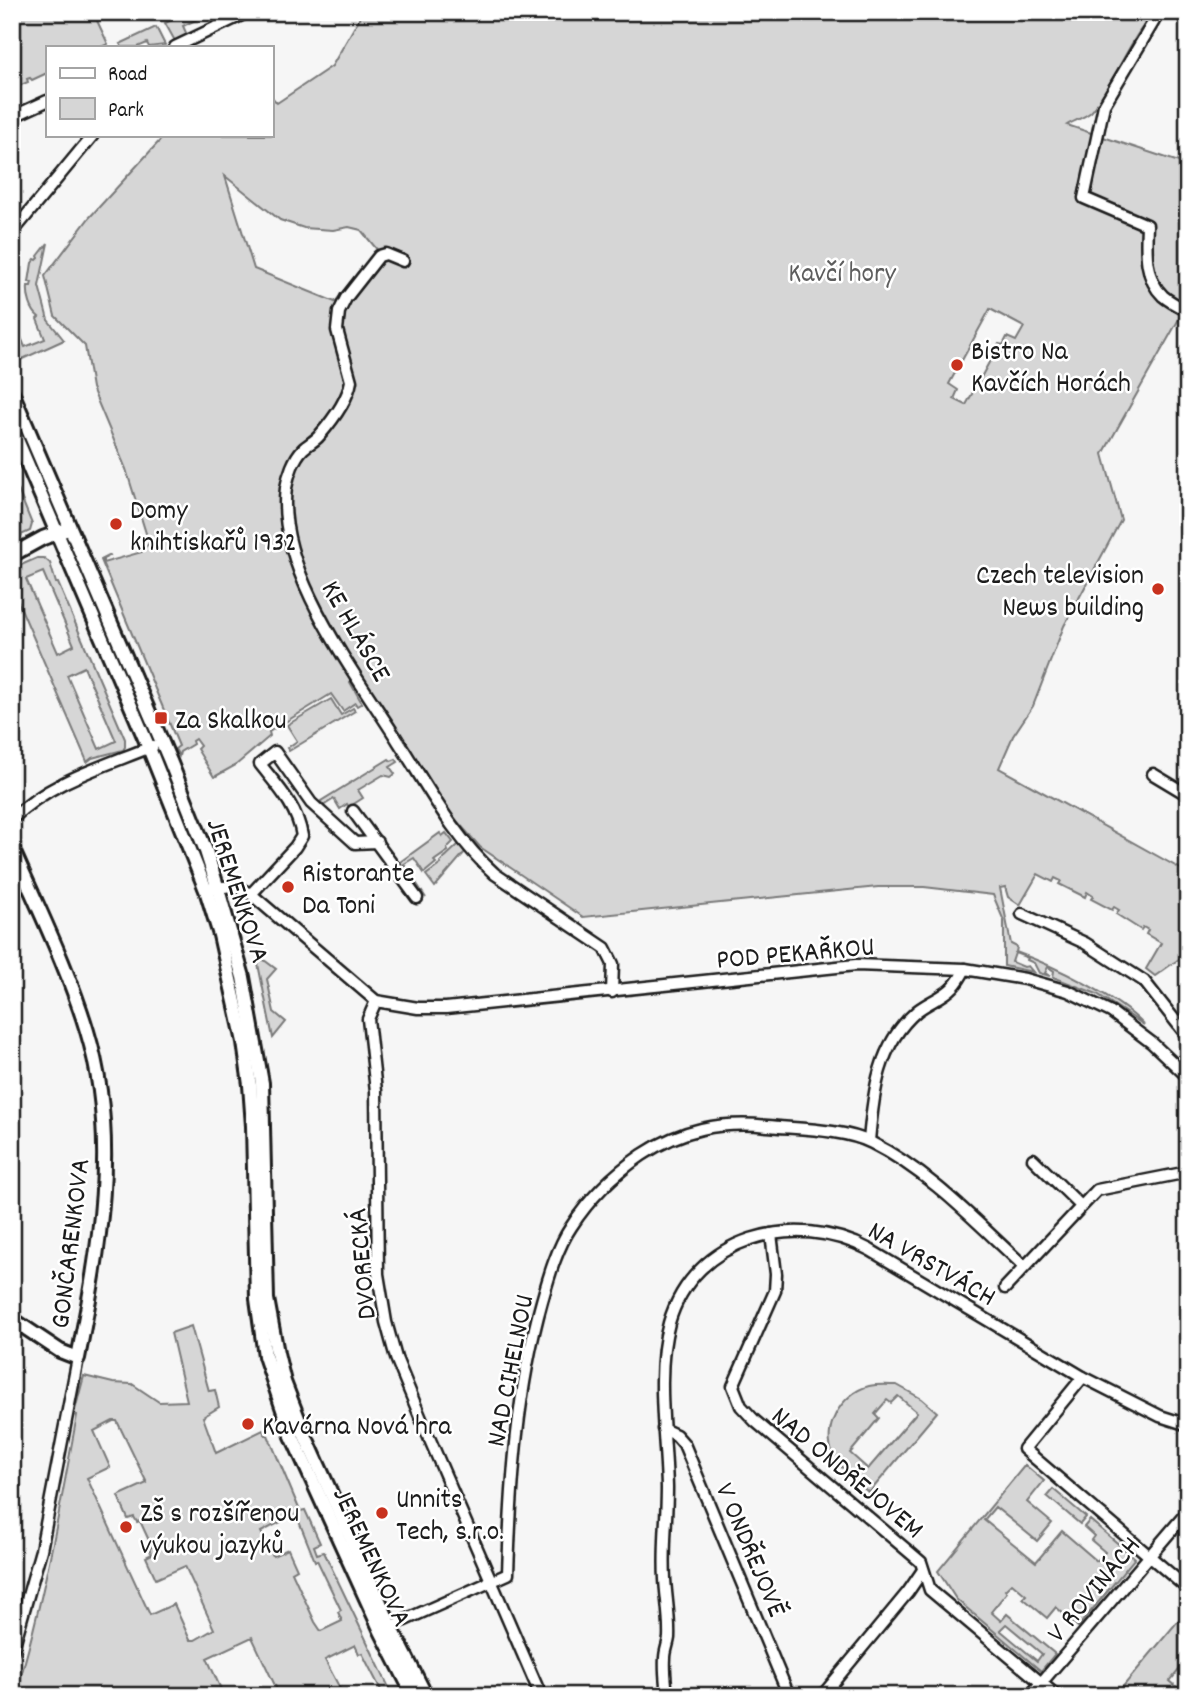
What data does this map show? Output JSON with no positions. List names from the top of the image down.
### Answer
{
  "streets": {
    "street": [
      "KE HLÁSCE",
      "JEREMENKOVA",
      "POD PEKAŘKOU",
      "GONČARENKOVA",
      "NA VRSTVÁCH",
      "DVORECKÁ",
      "NAD CIHELNOU",
      "NAD ONDŘEJOVEM",
      "V ONDŘEJOVĚ",
      "V ROVINÁCH"
    ]
  },
  "crossings": [
    ["KE HLÁSCE", "POD PEKAŘKOU"],
    ["JEREMENKOVA", "NAD CIHELNOU"],
    ["POD PEKAŘKOU", "DVORECKÁ"],
    ["NA VRSTVÁCH", "NAD ONDŘEJOVEM"],
    ["NA VRSTVÁCH", "V ONDŘEJOVĚ"],
    ["DVORECKÁ", "NAD CIHELNOU"],
    ["NAD ONDŘEJOVEM", "V ROVINÁCH"]
  ],
  "parks": ["Kavčí hory"],
  "places": {
    "other": [
      "Bistro Na Kavčích Horách",
      "Domy knihtiskařů 1932",
      "Czech television News building",
      "Ristorante Da Toni",
      "Kavárna Nová hra",
      "Unnits Tech, s.r.o.",
      "ZŠ s rozšířenou výukou jazyků"
    ],
    "transit": ["Za Skalkou"]
  },
  "legend": ["Road", "Park"]
}
